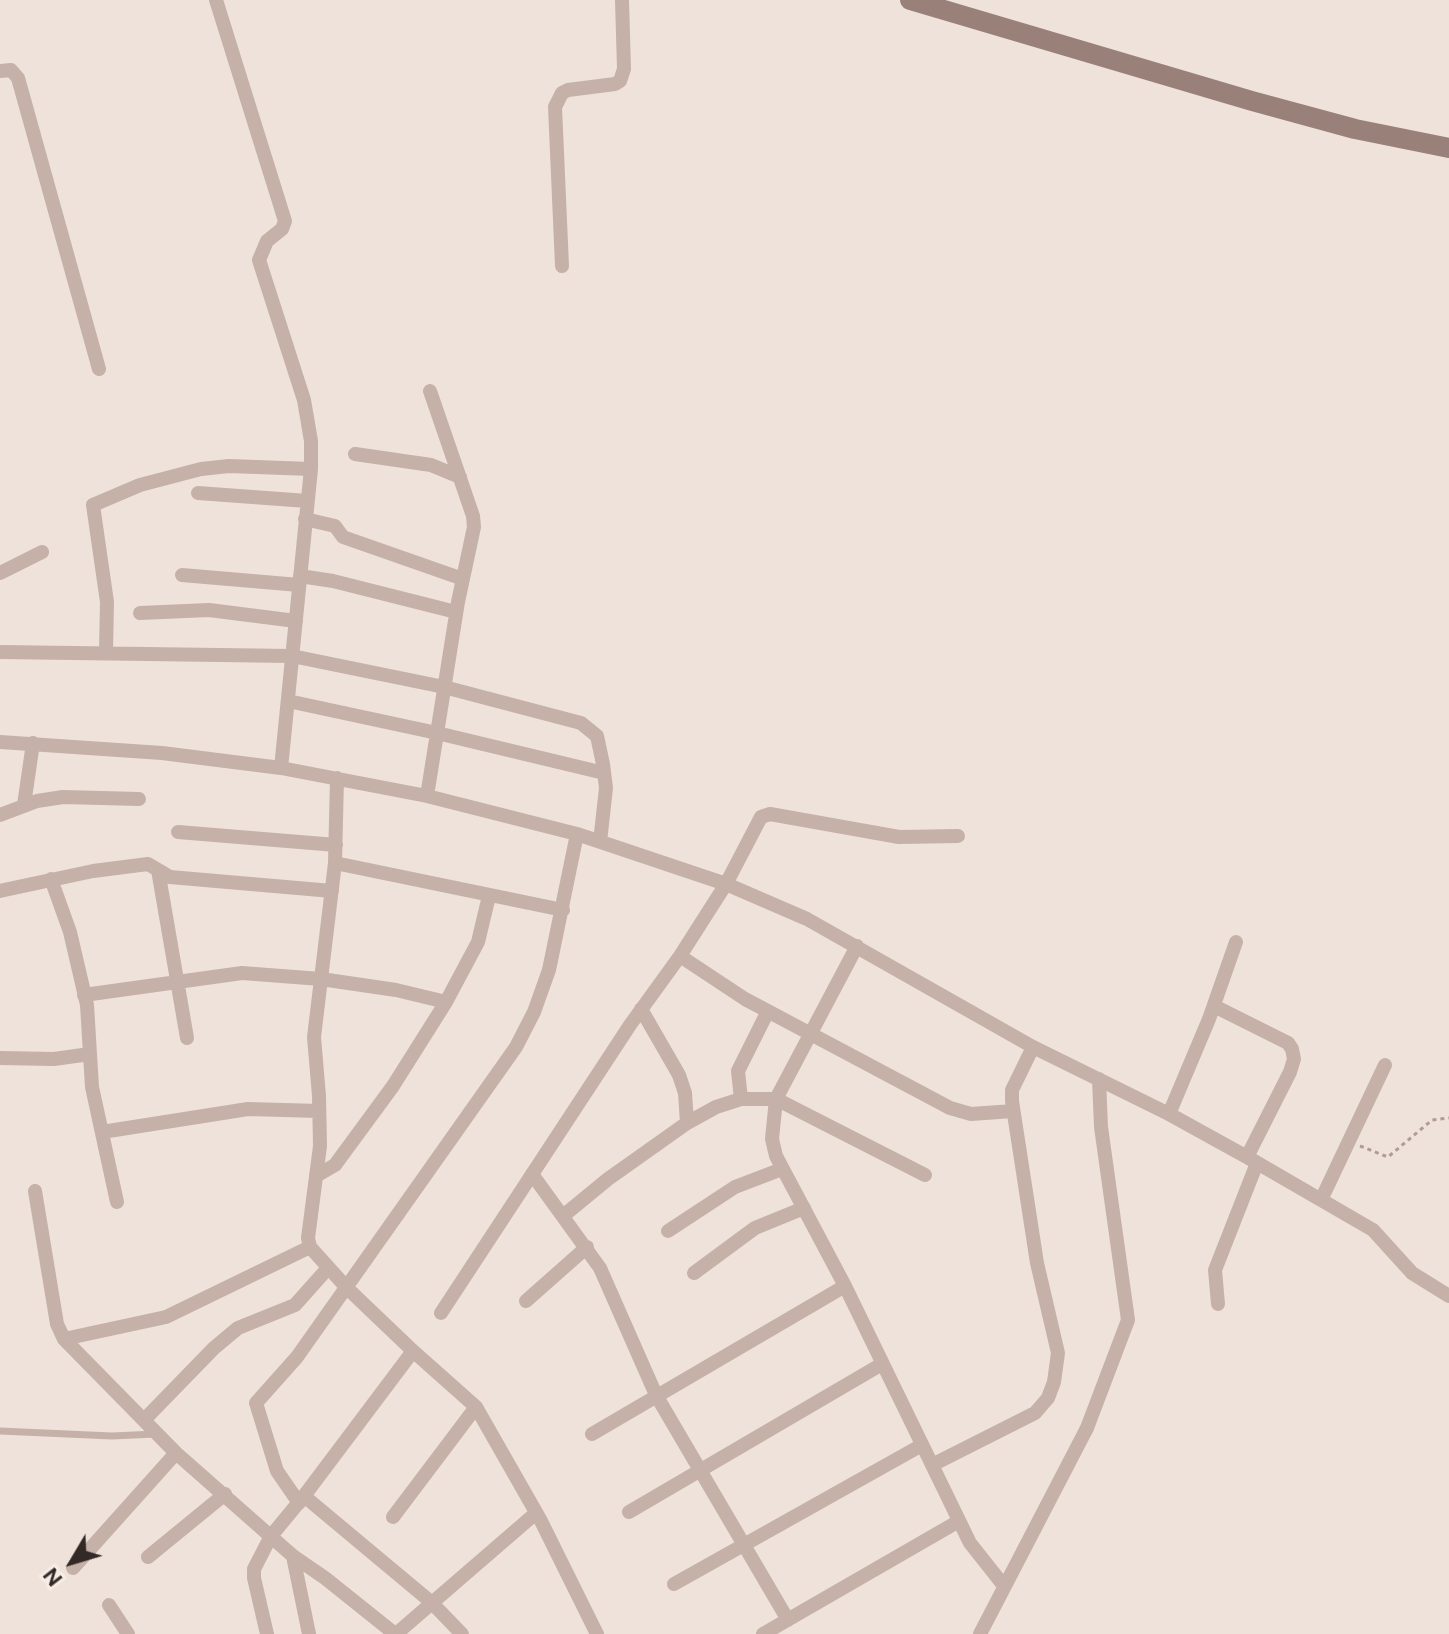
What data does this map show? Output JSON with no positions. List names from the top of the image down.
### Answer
{
  "north": "bottom left"
}
